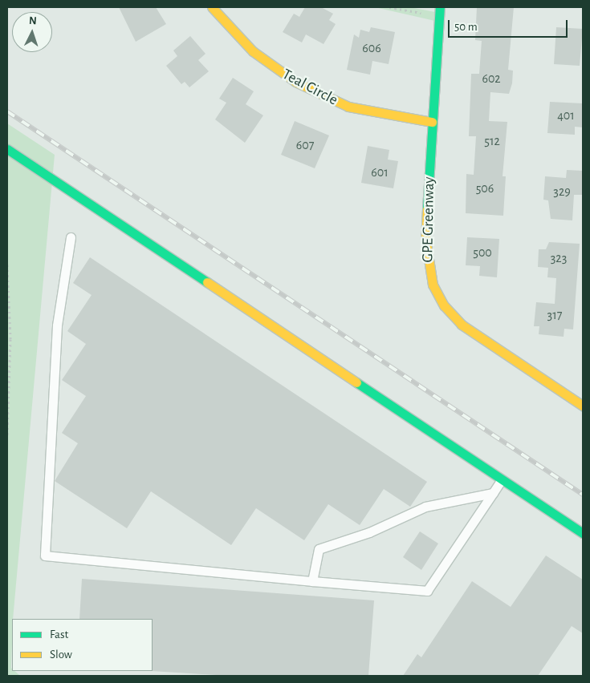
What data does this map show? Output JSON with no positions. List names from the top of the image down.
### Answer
{
  "streets": {
    "street": ["Teal Circle", "GPE Greenway"]
  },
  "crossings": [
    ["Teal Circle", "GPE Greenway"]
  ],
  "house_numbers": [
    "606",
    "602",
    "401",
    "512",
    "607",
    "601",
    "506",
    "329",
    "500",
    "323",
    "317"
  ],
  "legend": ["Fast", "Slow"],
  "scale_bar": "50 m",
  "north": "top"
}
